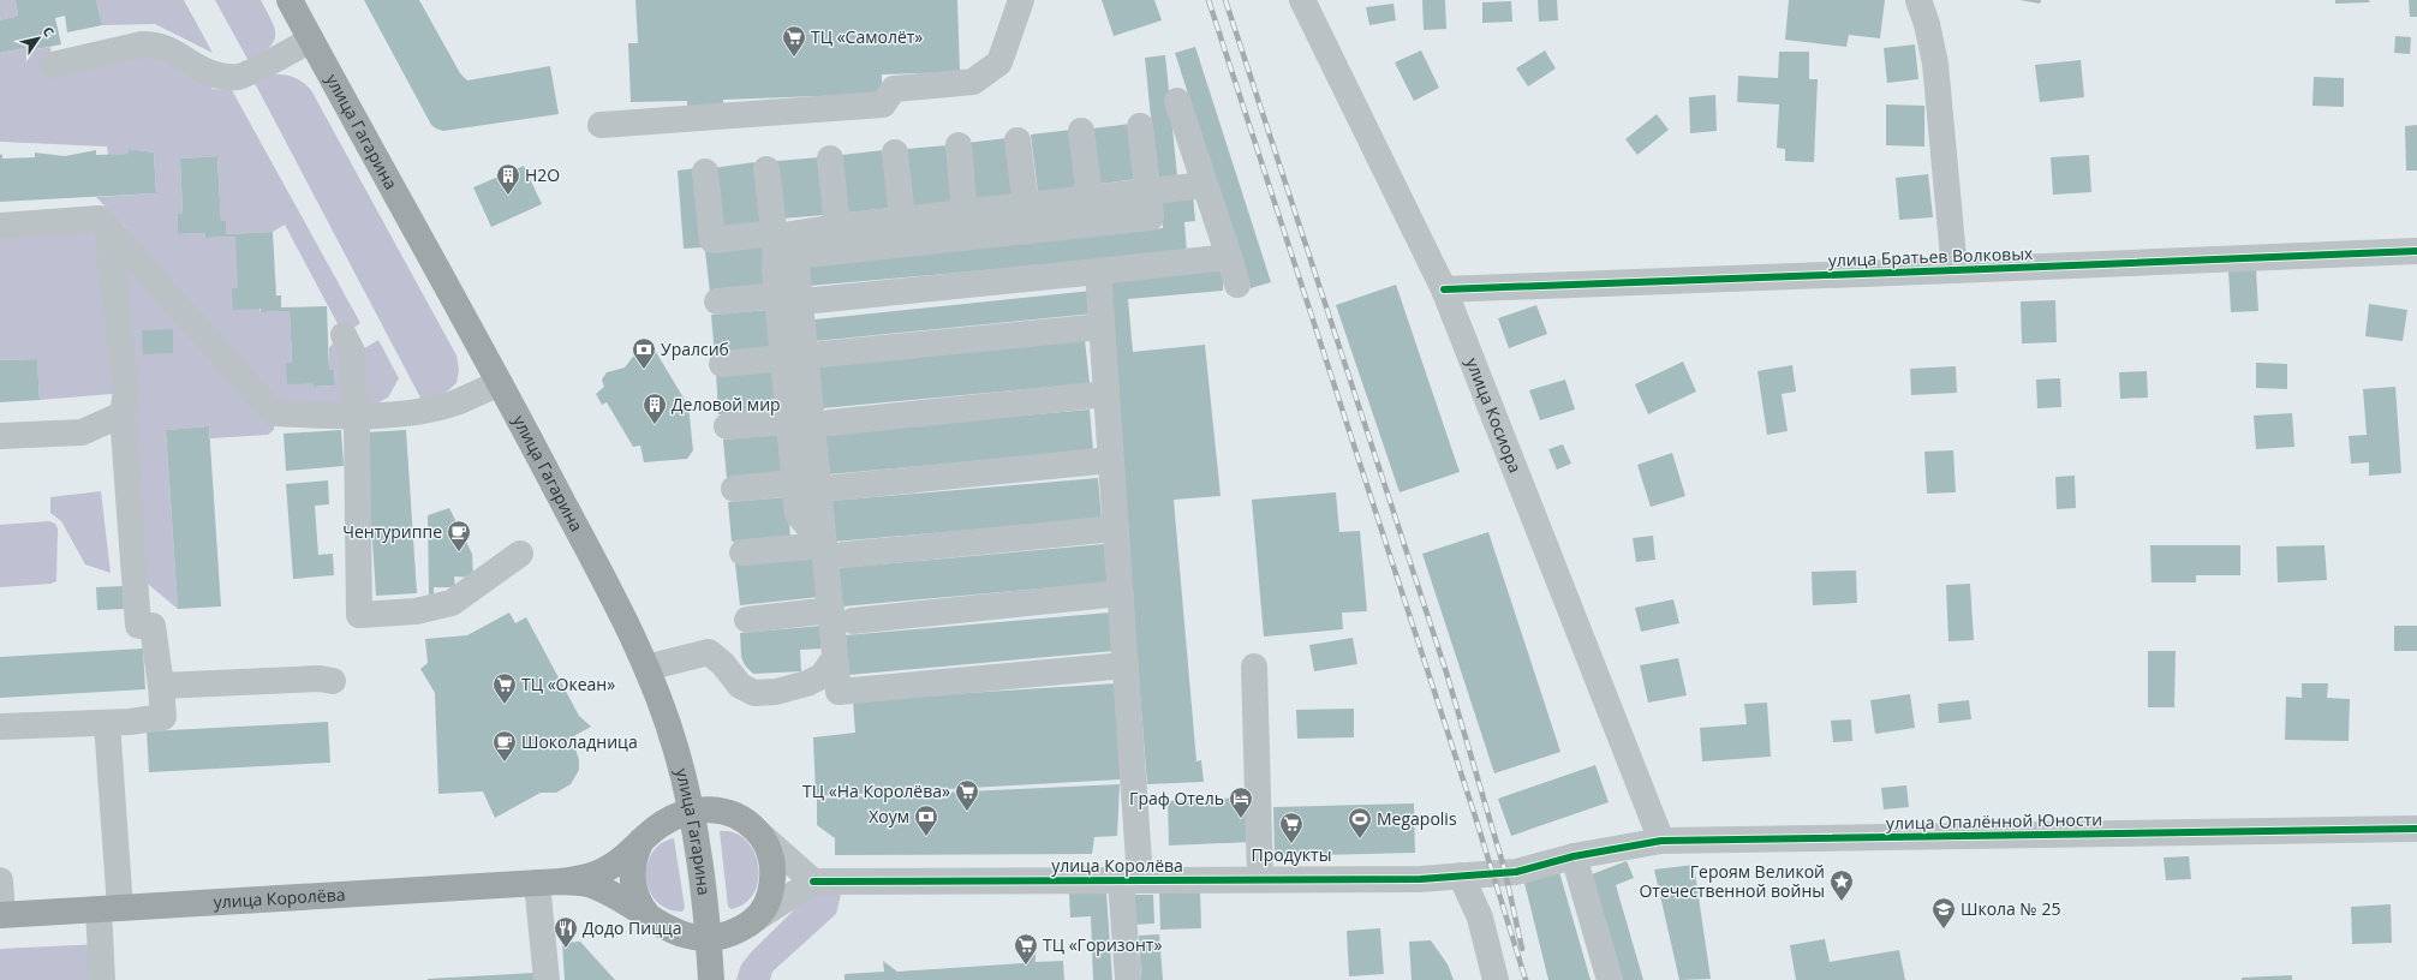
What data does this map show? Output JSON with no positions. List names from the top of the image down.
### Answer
{
  "streets": {
    "main road": ["улица Гагарина", "улица Королёва"],
    "street": ["улица Братьев Волковых", "улица Косиора", "улица Опалённой Юности"]
  },
  "crossings": [
    ["улица Братьев Волковых", "улица Косиора"],
    ["улица Косиора", "улица Опалённой Юности"],
    ["улица Опалённой Юности", "улица Королёва"]
  ],
  "places": {
    "supermarket": [
      "ТЦ «Самолёт»",
      "ТЦ «Океан»",
      "ТЦ «На Королёва»",
      "Продукты",
      "ТЦ «Горизонт»"
    ],
    "building": ["H2O", "Деловой мир"],
    "bank": ["Уралсиб", "Хоум"],
    "cafe": ["Чентуриппе", "Шоколадница"],
    "hotel": ["Граф Отель"],
    "sports": ["Megapolis"],
    "place": ["Героям Великой Отечественной войны"],
    "school or university": ["Школа № 25"],
    "restaurant": ["Додо Пицца"]
  },
  "north": "top right"
}
